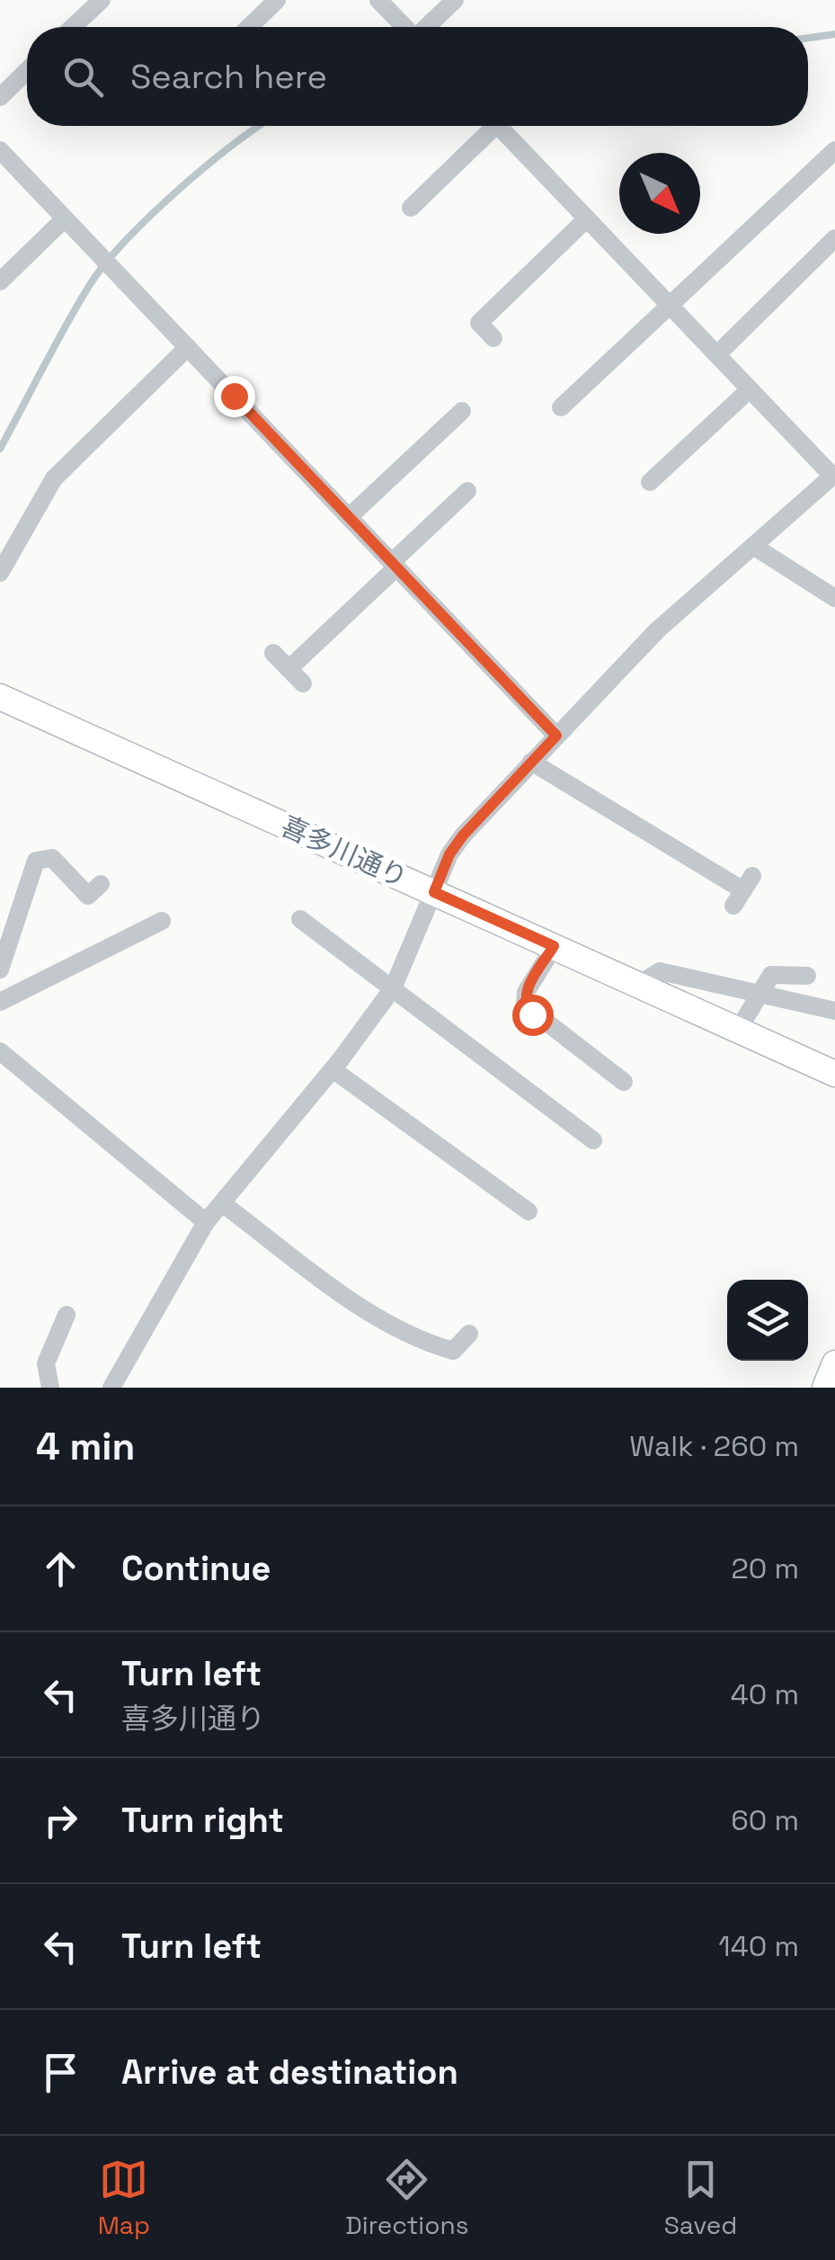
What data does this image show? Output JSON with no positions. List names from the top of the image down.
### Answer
{
  "streets": {
    "street": ["喜多川通り"]
  },
  "north": "bottom right",
  "page": {
    "search": "Search here",
    "heading": ["4 min", "Walk · 260 m"],
    "list": [
      ["Continue", "20 m"],
      ["Turn left", "喜多川通り", "40 m"],
      ["Turn right", "60 m"],
      ["Turn left", "140 m"],
      "Arrive at destination"
    ],
    "nav": ["Map", "Directions", "Saved"]
  }
}
